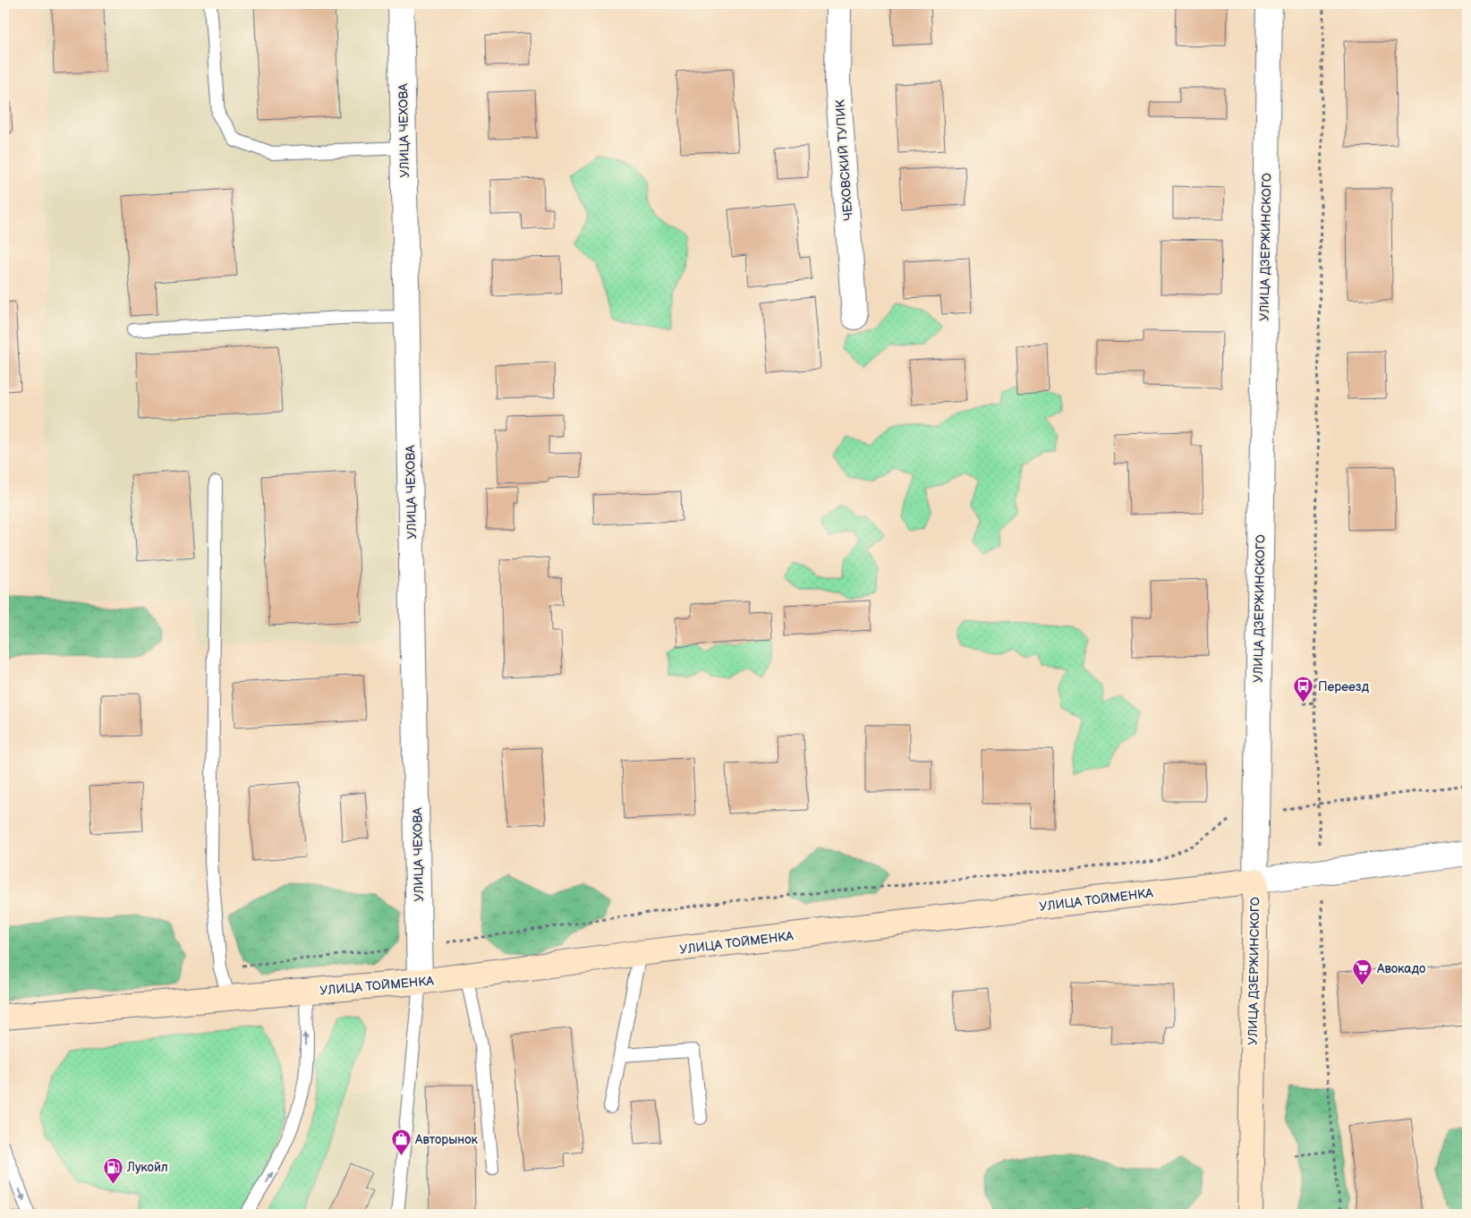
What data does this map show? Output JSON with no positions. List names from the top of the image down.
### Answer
{
  "streets": {
    "street": [
      "УЛИЦА ЧЕХОВА",
      "ЧЕХОВСКИЙ ТУПИК",
      "УЛИЦА ДЗЕРЖИНСКОГО",
      "УЛИЦА ТОЙМЕНКА"
    ]
  },
  "crossings": [
    ["УЛИЦА ЧЕХОВА", "УЛИЦА ТОЙМЕНКА"],
    ["УЛИЦА ДЗЕРЖИНСКОГО", "УЛИЦА ТОЙМЕНКА"]
  ],
  "places": {
    "bus stop": ["Переезд"],
    "supermarket": ["Авокадо"],
    "shop": ["Авторынок"],
    "fuel station": ["Лукойл"]
  }
}
